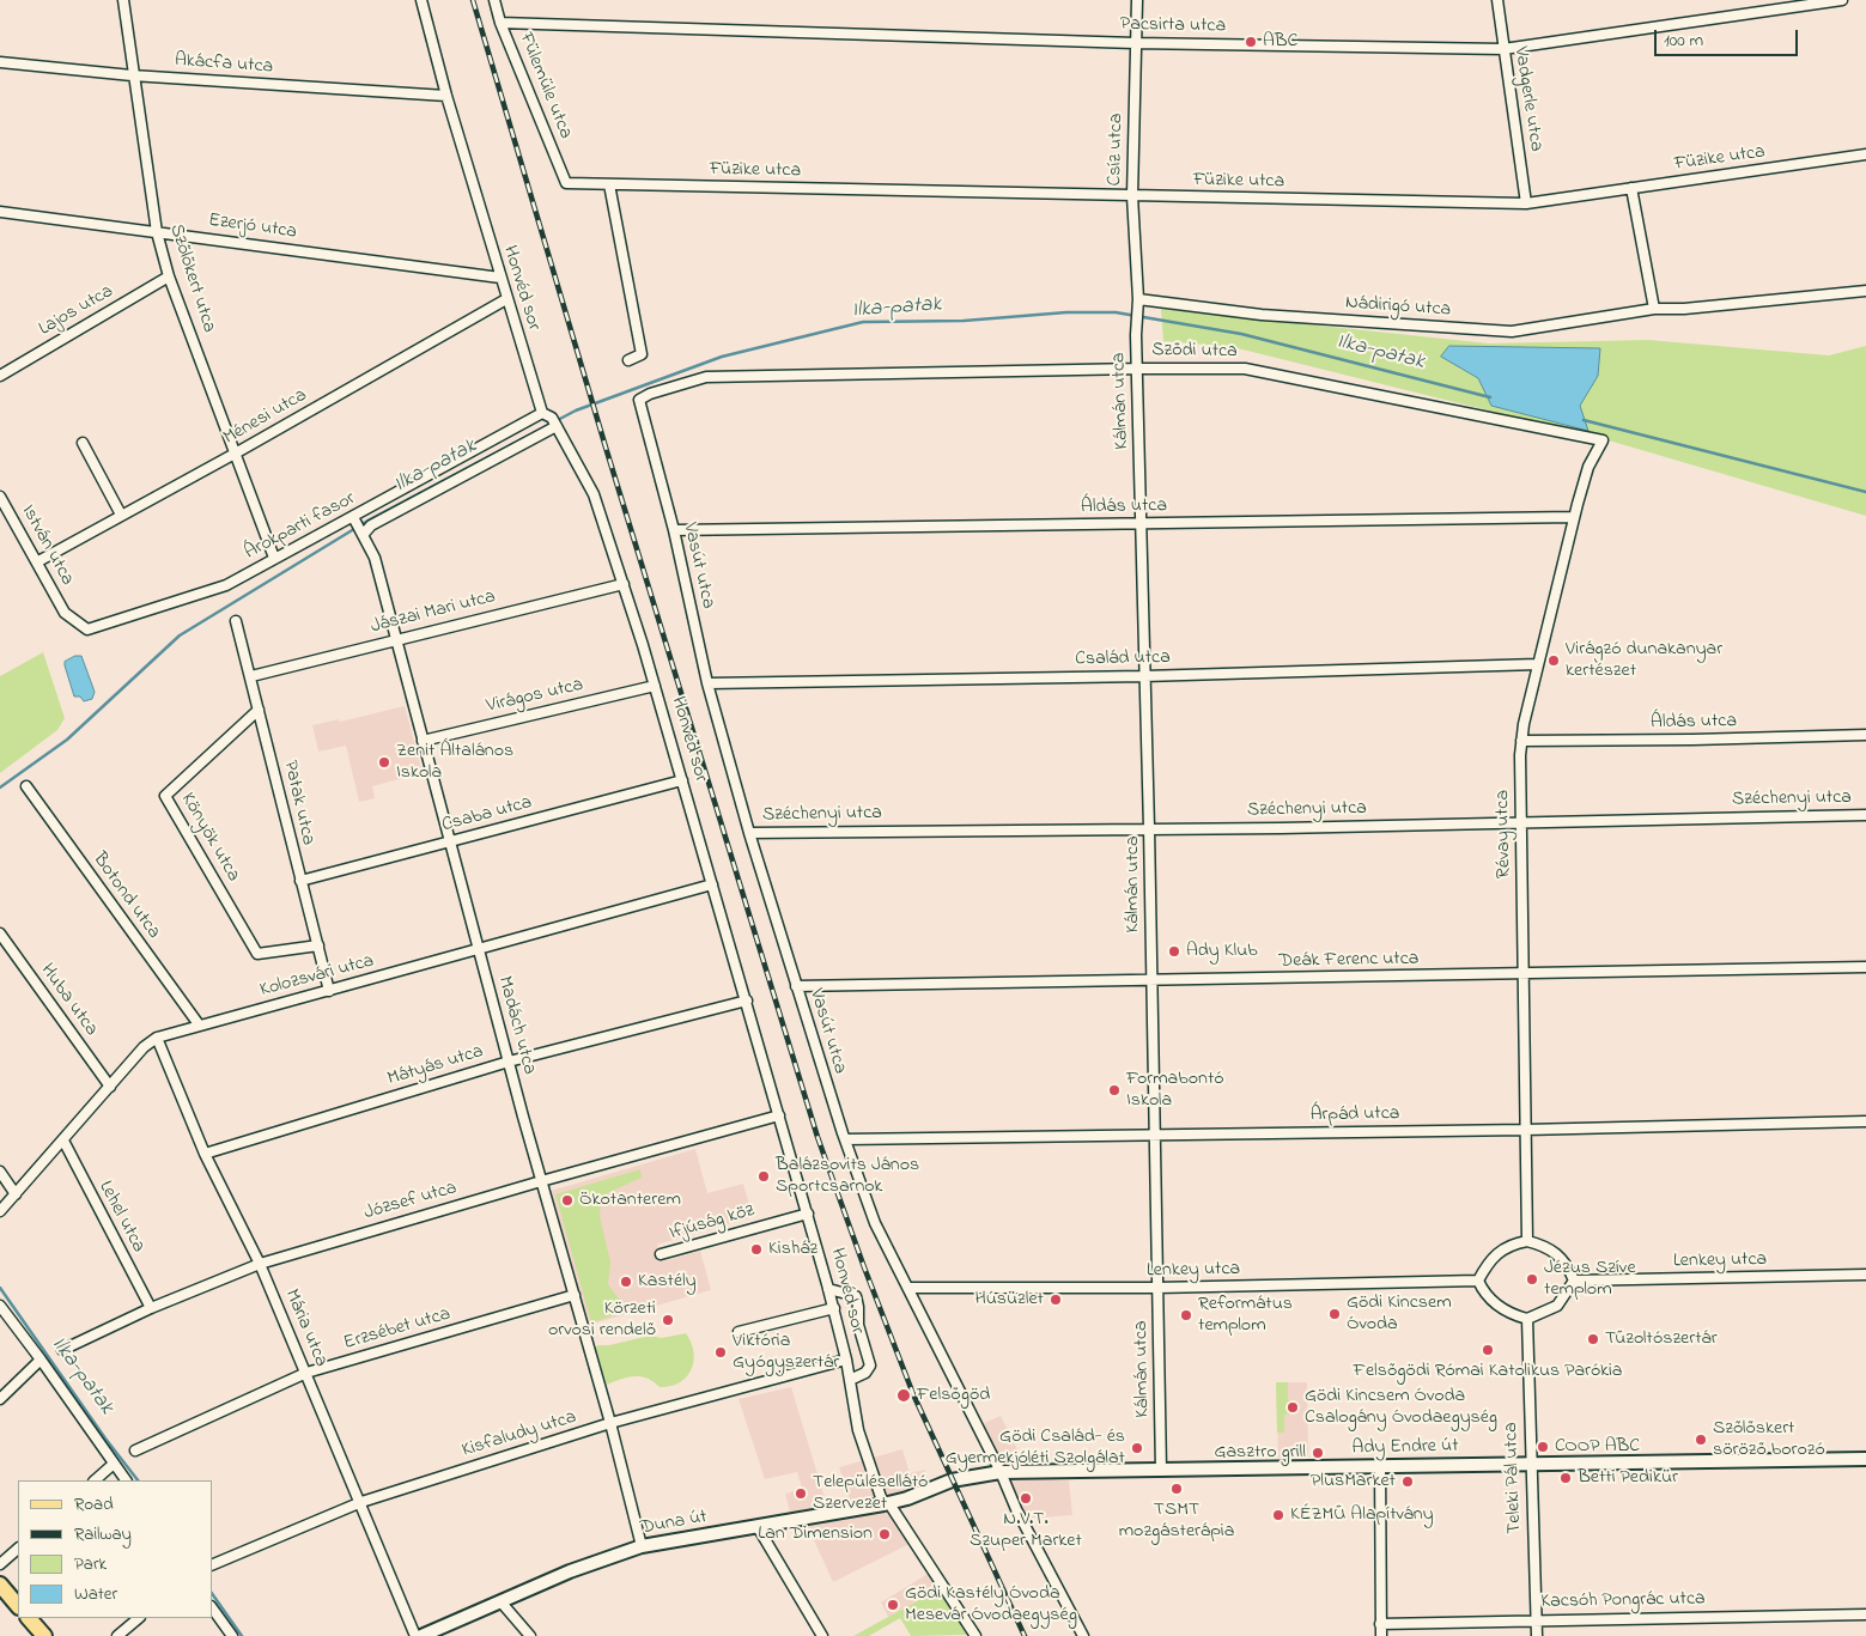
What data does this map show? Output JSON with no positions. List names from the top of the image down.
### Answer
{
  "streets": {
    "street": [
      "Pacsirta utca",
      "Akácfa utca",
      "Fülemüle utca",
      "Vadgerle utca",
      "Csíz utca",
      "Füzike utca",
      "Ezerjó utca",
      "Szőlőkert utca",
      "Honvéd sor",
      "Nádirigó utca",
      "Lajos utca",
      "Sződi utca",
      "Kálmán utca",
      "Ménesi utca",
      "Áldás utca",
      "Árokparti fasor",
      "István utca",
      "Vasút utca",
      "Jászai Mari utca",
      "Család utca",
      "Virágos utca",
      "Széchenyi utca",
      "Patak utca",
      "Csaba utca",
      "Révay utca",
      "Könyök utca",
      "Botond utca",
      "Deák Ferenc utca",
      "Kolozsvári utca",
      "Huba utca",
      "Madách utca",
      "Mátyás utca",
      "Árpád utca",
      "József utca",
      "Lehel utca",
      "Ifjúság köz",
      "Lenkey utca",
      "Mária utca",
      "Erzsébet utca",
      "Kisfaludy utca",
      "Ady Endre út",
      "Teleki Pál utca",
      "Duna út",
      "Kacsóh Pongrác utca"
    ]
  },
  "crossings": [
    ["Pacsirta utca", "Fülemüle utca"],
    ["Pacsirta utca", "Vadgerle utca"],
    ["Pacsirta utca", "Csíz utca"],
    ["Akácfa utca", "Szőlőkert utca"],
    ["Akácfa utca", "Honvéd sor"],
    ["Fülemüle utca", "Füzike utca"],
    ["Vadgerle utca", "Füzike utca"],
    ["Csíz utca", "Füzike utca"],
    ["Csíz utca", "Nádirigó utca"],
    ["Csíz utca", "Kálmán utca"],
    ["Ezerjó utca", "Szőlőkert utca"],
    ["Ezerjó utca", "Honvéd sor"],
    ["Szőlőkert utca", "Lajos utca"],
    ["Szőlőkert utca", "Ménesi utca"],
    ["Szőlőkert utca", "Árokparti fasor"],
    ["Honvéd sor", "Ménesi utca"],
    ["Honvéd sor", "Árokparti fasor"],
    ["Honvéd sor", "Jászai Mari utca"],
    ["Honvéd sor", "Virágos utca"],
    ["Honvéd sor", "Csaba utca"],
    ["Honvéd sor", "Kolozsvári utca"],
    ["Honvéd sor", "Mátyás utca"],
    ["Honvéd sor", "József utca"],
    ["Honvéd sor", "Ifjúság köz"],
    ["Honvéd sor", "Kisfaludy utca"],
    ["Honvéd sor", "Duna út"],
    ["Nádirigó utca", "Kálmán utca"],
    ["Sződi utca", "Kálmán utca"],
    ["Sződi utca", "Vasút utca"],
    ["Sződi utca", "Révay utca"],
    ["Kálmán utca", "Áldás utca"],
    ["Kálmán utca", "Család utca"],
    ["Kálmán utca", "Széchenyi utca"],
    ["Kálmán utca", "Deák Ferenc utca"],
    ["Kálmán utca", "Árpád utca"],
    ["Kálmán utca", "Lenkey utca"],
    ["Kálmán utca", "Ady Endre út"],
    ["Ménesi utca", "István utca"],
    ["Áldás utca", "Vasút utca"],
    ["Áldás utca", "Révay utca"],
    ["Árokparti fasor", "István utca"],
    ["Árokparti fasor", "Madách utca"],
    ["Vasút utca", "Család utca"],
    ["Vasút utca", "Széchenyi utca"],
    ["Vasút utca", "Deák Ferenc utca"],
    ["Vasút utca", "Árpád utca"],
    ["Vasút utca", "Lenkey utca"],
    ["Vasút utca", "Ady Endre út"],
    ["Jászai Mari utca", "Patak utca"],
    ["Jászai Mari utca", "Madách utca"],
    ["Család utca", "Révay utca"],
    ["Virágos utca", "Madách utca"],
    ["Széchenyi utca", "Révay utca"],
    ["Patak utca", "Csaba utca"],
    ["Patak utca", "Könyök utca"],
    ["Patak utca", "Kolozsvári utca"],
    ["Csaba utca", "Madách utca"],
    ["Révay utca", "Deák Ferenc utca"],
    ["Révay utca", "Árpád utca"],
    ["Révay utca", "Lenkey utca"],
    ["Révay utca", "Teleki Pál utca"],
    ["Botond utca", "Kolozsvári utca"],
    ["Kolozsvári utca", "Huba utca"],
    ["Kolozsvári utca", "Madách utca"],
    ["Kolozsvári utca", "Lehel utca"],
    ["Kolozsvári utca", "Mária utca"],
    ["Madách utca", "Mátyás utca"],
    ["Madách utca", "József utca"],
    ["Madách utca", "Erzsébet utca"],
    ["Madách utca", "Kisfaludy utca"],
    ["Madách utca", "Duna út"],
    ["Mátyás utca", "Mária utca"],
    ["József utca", "Lehel utca"],
    ["József utca", "Mária utca"],
    ["Lenkey utca", "Teleki Pál utca"],
    ["Mária utca", "Erzsébet utca"],
    ["Mária utca", "Kisfaludy utca"],
    ["Ady Endre út", "Teleki Pál utca"],
    ["Ady Endre út", "Duna út"],
    ["Teleki Pál utca", "Kacsóh Pongrác utca"]
  ],
  "water": ["Ilka-patak"],
  "places": [
    "ABC",
    "Virágzó dunakanyar kertészet",
    "Zenit Általános Iskola",
    "Ady Klub",
    "Formabontó Iskola",
    "Balázsovits János Sportcsarnok",
    "Ökotanterem",
    "Kisház",
    "Jézus Szíve templom",
    "Kastély",
    "Húsüzlet",
    "Gödi Kincsem Óvoda",
    "Református templom",
    "Körzeti orvosi rendelő",
    "Tűzoltószertár",
    "Felsőgödi Római Katolikus Parókia",
    "Viktória Gyógyszertár",
    "Felsőgöd",
    "Gödi Kincsem Óvoda Csalogány Óvodaegység",
    "Szőlőskert söröző borozó",
    "COOP ABC",
    "Gödi Család- és Gyermekjóléti Szolgálat",
    "Gasztro grill",
    "Betti Pedikür",
    "PlusMarket",
    "TSMT mozgásterápia",
    "Településellátó Szervezet",
    "N.V.T. Szuper Market",
    "KÉZMŰ Alapítvány",
    "Lan Dimension",
    "Gödi Kastély Óvoda Mesevár Óvodaegység"
  ],
  "legend": [
    "Road",
    "Railway",
    "Park",
    "Water"
  ],
  "scale_bar": "100 m"
}
